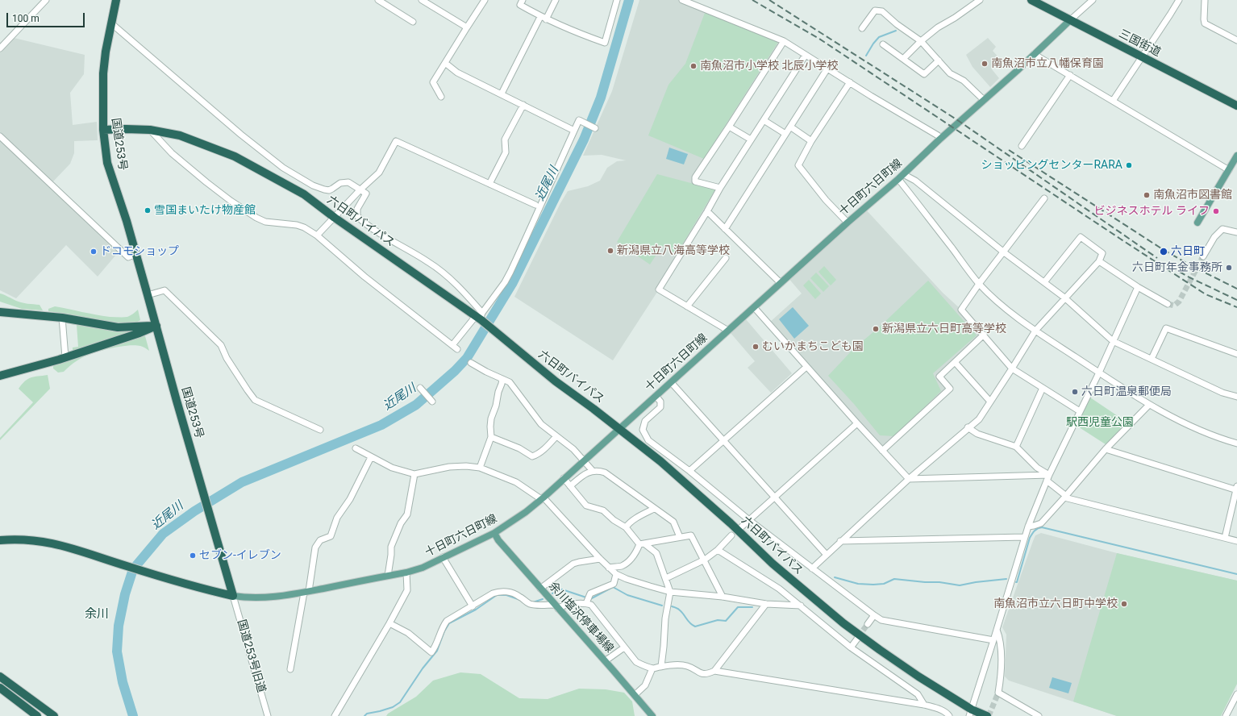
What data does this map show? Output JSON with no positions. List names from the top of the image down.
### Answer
{
  "streets": {
    "highway": ["三国街道", "国道253号", "六日町バイパス"],
    "main road": ["十日町六日町線", "余川塩沢停車場線"],
    "street": ["国道253号旧道"]
  },
  "crossings": [
    ["三国街道", "十日町六日町線"],
    ["国道253号", "十日町六日町線"],
    ["国道253号", "六日町バイパス"],
    ["国道253号", "国道253号旧道"],
    ["十日町六日町線", "六日町バイパス"],
    ["十日町六日町線", "余川塩沢停車場線"],
    ["十日町六日町線", "国道253号旧道"]
  ],
  "districts": ["余川"],
  "water": ["近尾川"],
  "parks": ["駅西児童公園"],
  "places": [
    "南魚沼市立八幡保育園",
    "南魚沼市小学校 北辰小学校",
    "ショッピングセンターRARA",
    "南魚沼市図書館",
    "雪国まいたけ物産館",
    "ビジネスホテル ライフ",
    "新潟県立八海高等学校",
    "ドコモショップ",
    "六日町",
    "六日町年金事務所",
    "新潟県立六日町高等学校",
    "むいかまちこども園",
    "六日町温泉郵便局",
    "セブン-イレブン",
    "南魚沼市立六日町中学校"
  ],
  "scale_bar": "100 m"
}
